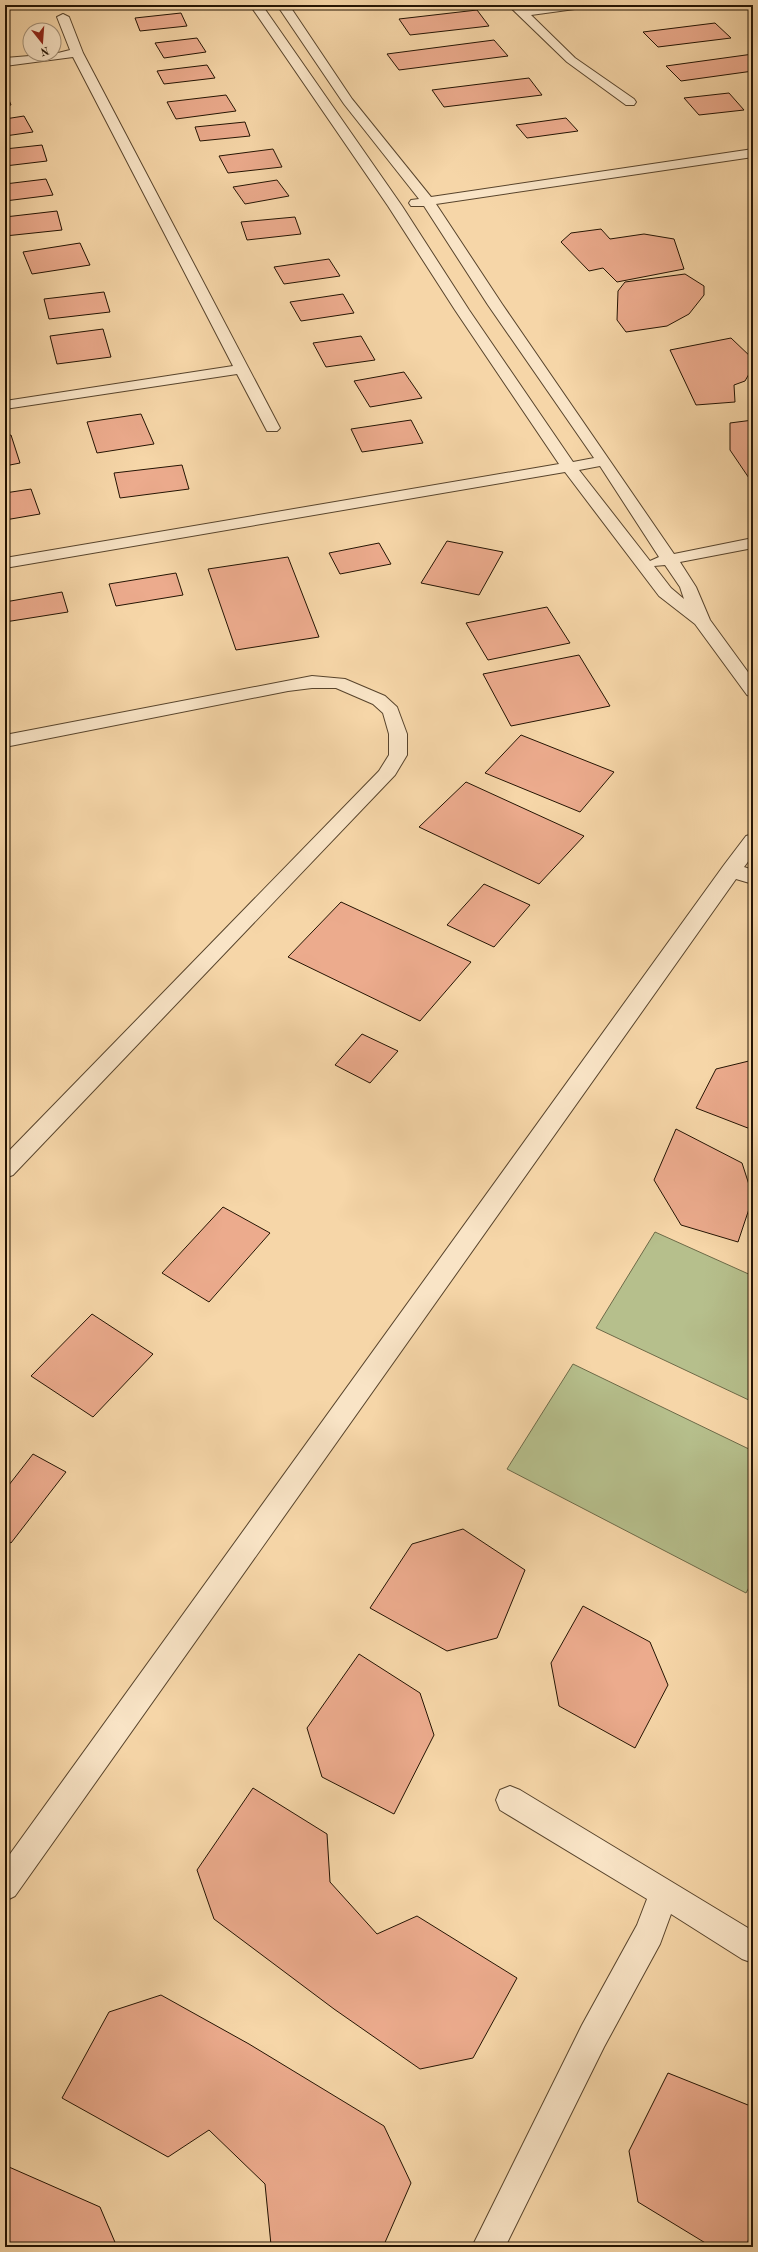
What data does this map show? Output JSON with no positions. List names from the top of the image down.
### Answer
{
  "north": "bottom"
}
